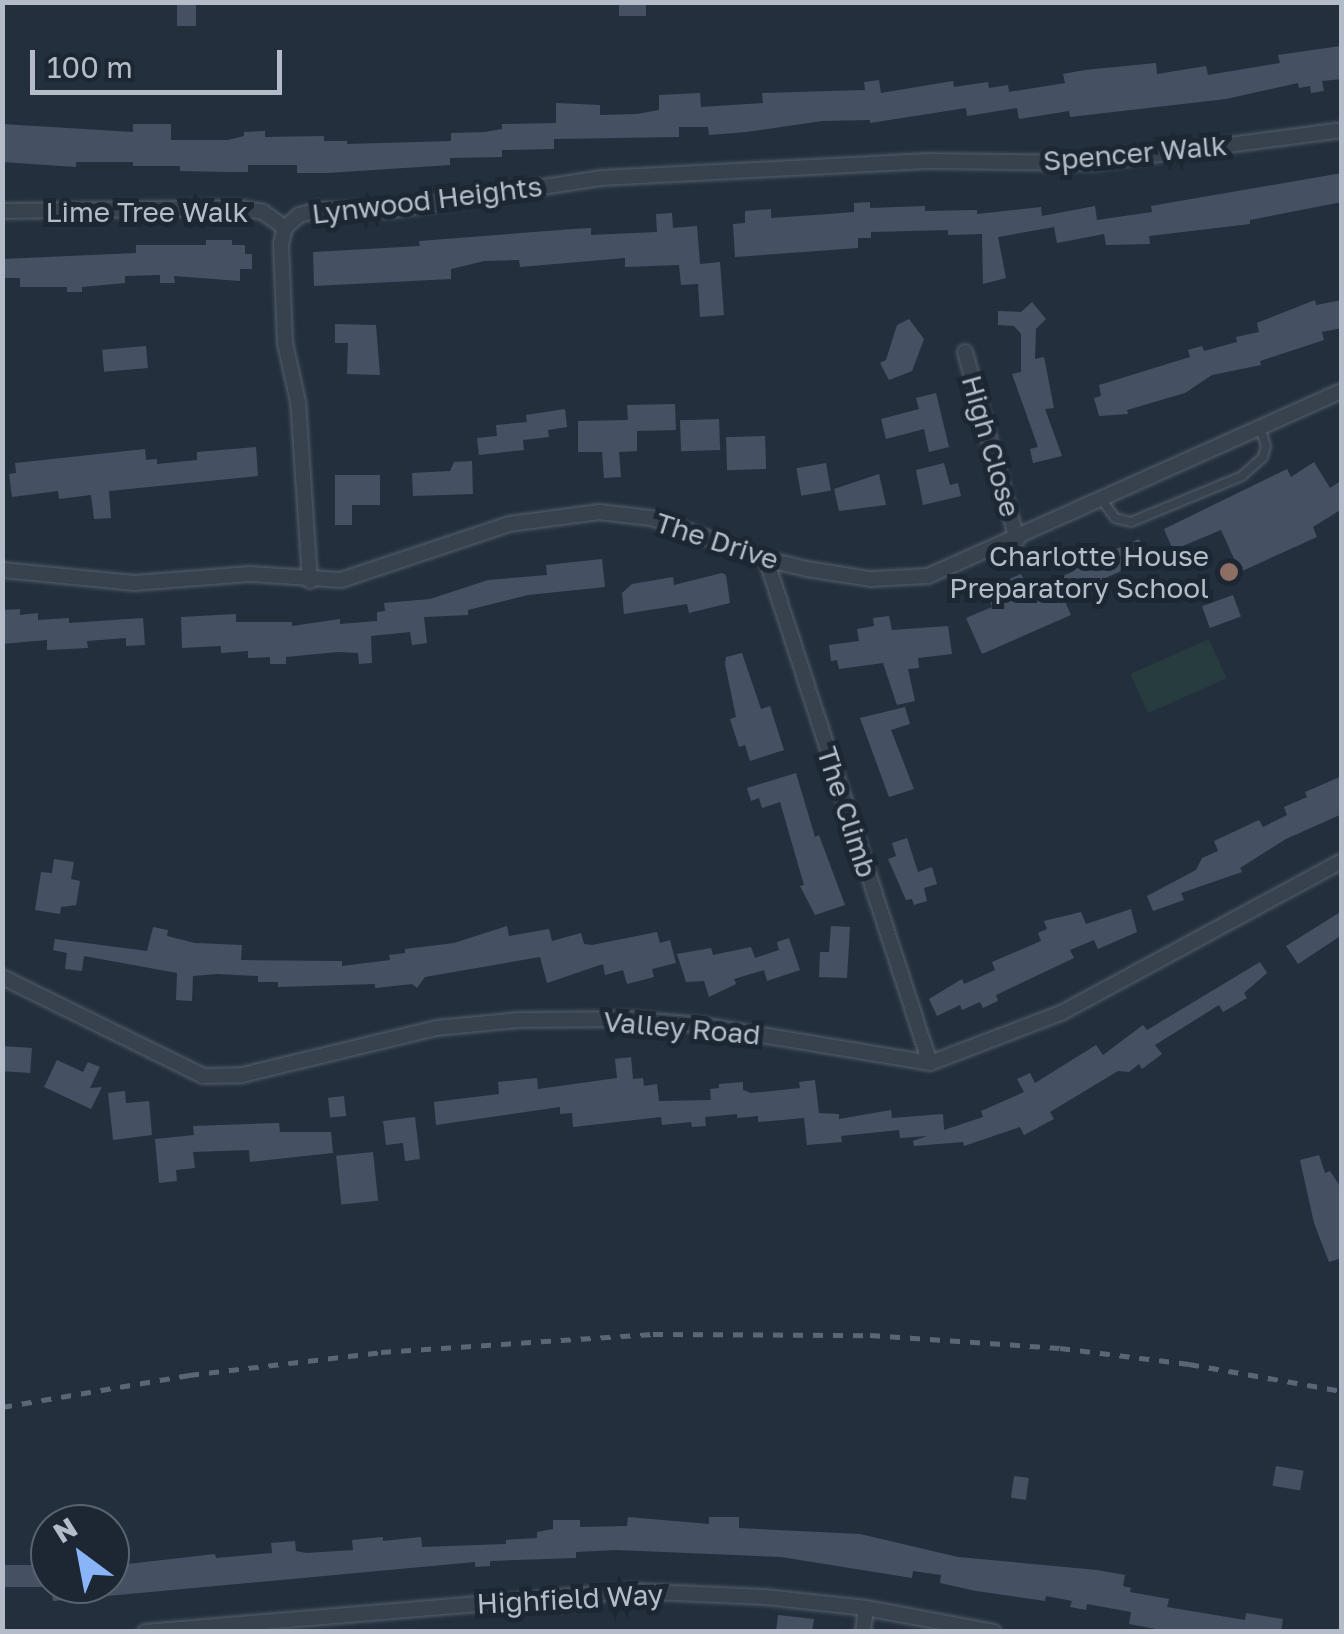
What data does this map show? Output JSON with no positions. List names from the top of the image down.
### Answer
{
  "streets": {
    "street": [
      "Spencer Walk",
      "Lynwood Heights",
      "Lime Tree Walk",
      "High Close",
      "The Drive",
      "The Climb",
      "Valley Road",
      "Highfield Way"
    ]
  },
  "crossings": [
    ["Spencer Walk", "Lynwood Heights"],
    ["Lynwood Heights", "Lime Tree Walk"],
    ["Lynwood Heights", "The Drive"],
    ["High Close", "The Drive"],
    ["The Drive", "The Climb"],
    ["The Climb", "Valley Road"]
  ],
  "places": ["Charlotte House Preparatory School"],
  "scale_bar": "100 m",
  "north": "top left"
}
